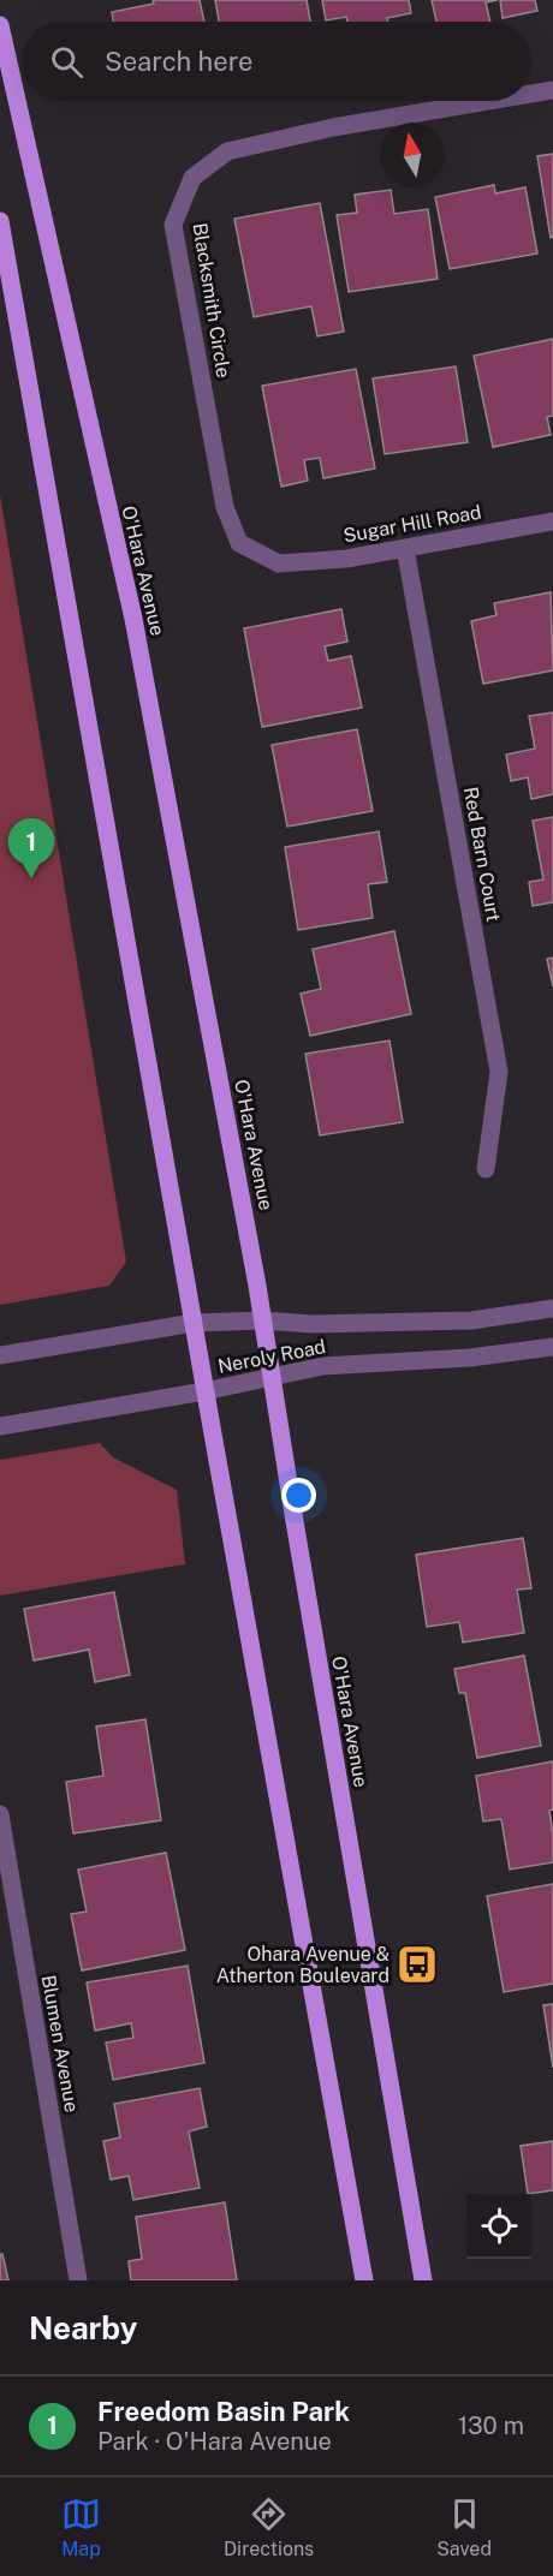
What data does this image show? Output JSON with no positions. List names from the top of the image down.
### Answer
{
  "streets": {
    "main road": ["O'Hara Avenue"],
    "street": [
      "Blacksmith Circle",
      "Sugar Hill Road",
      "Red Barn Court",
      "Neroly Road",
      "Blumen Avenue"
    ]
  },
  "crossings": [
    ["Blacksmith Circle", "Sugar Hill Road"],
    ["Sugar Hill Road", "Red Barn Court"],
    ["O'Hara Avenue", "Neroly Road"]
  ],
  "places": {
    "bus stop": ["Ohara Avenue & Atherton Boulevard"]
  },
  "north": "top",
  "page": {
    "search": "Search here",
    "pins": "1",
    "heading": "Nearby",
    "list": [
      {
        "mark": "1",
        "name": "Freedom Basin Park",
        "note": "Park · O'Hara Avenue",
        "value": "130 m"
      }
    ],
    "nav": ["Map", "Directions", "Saved"]
  }
}
